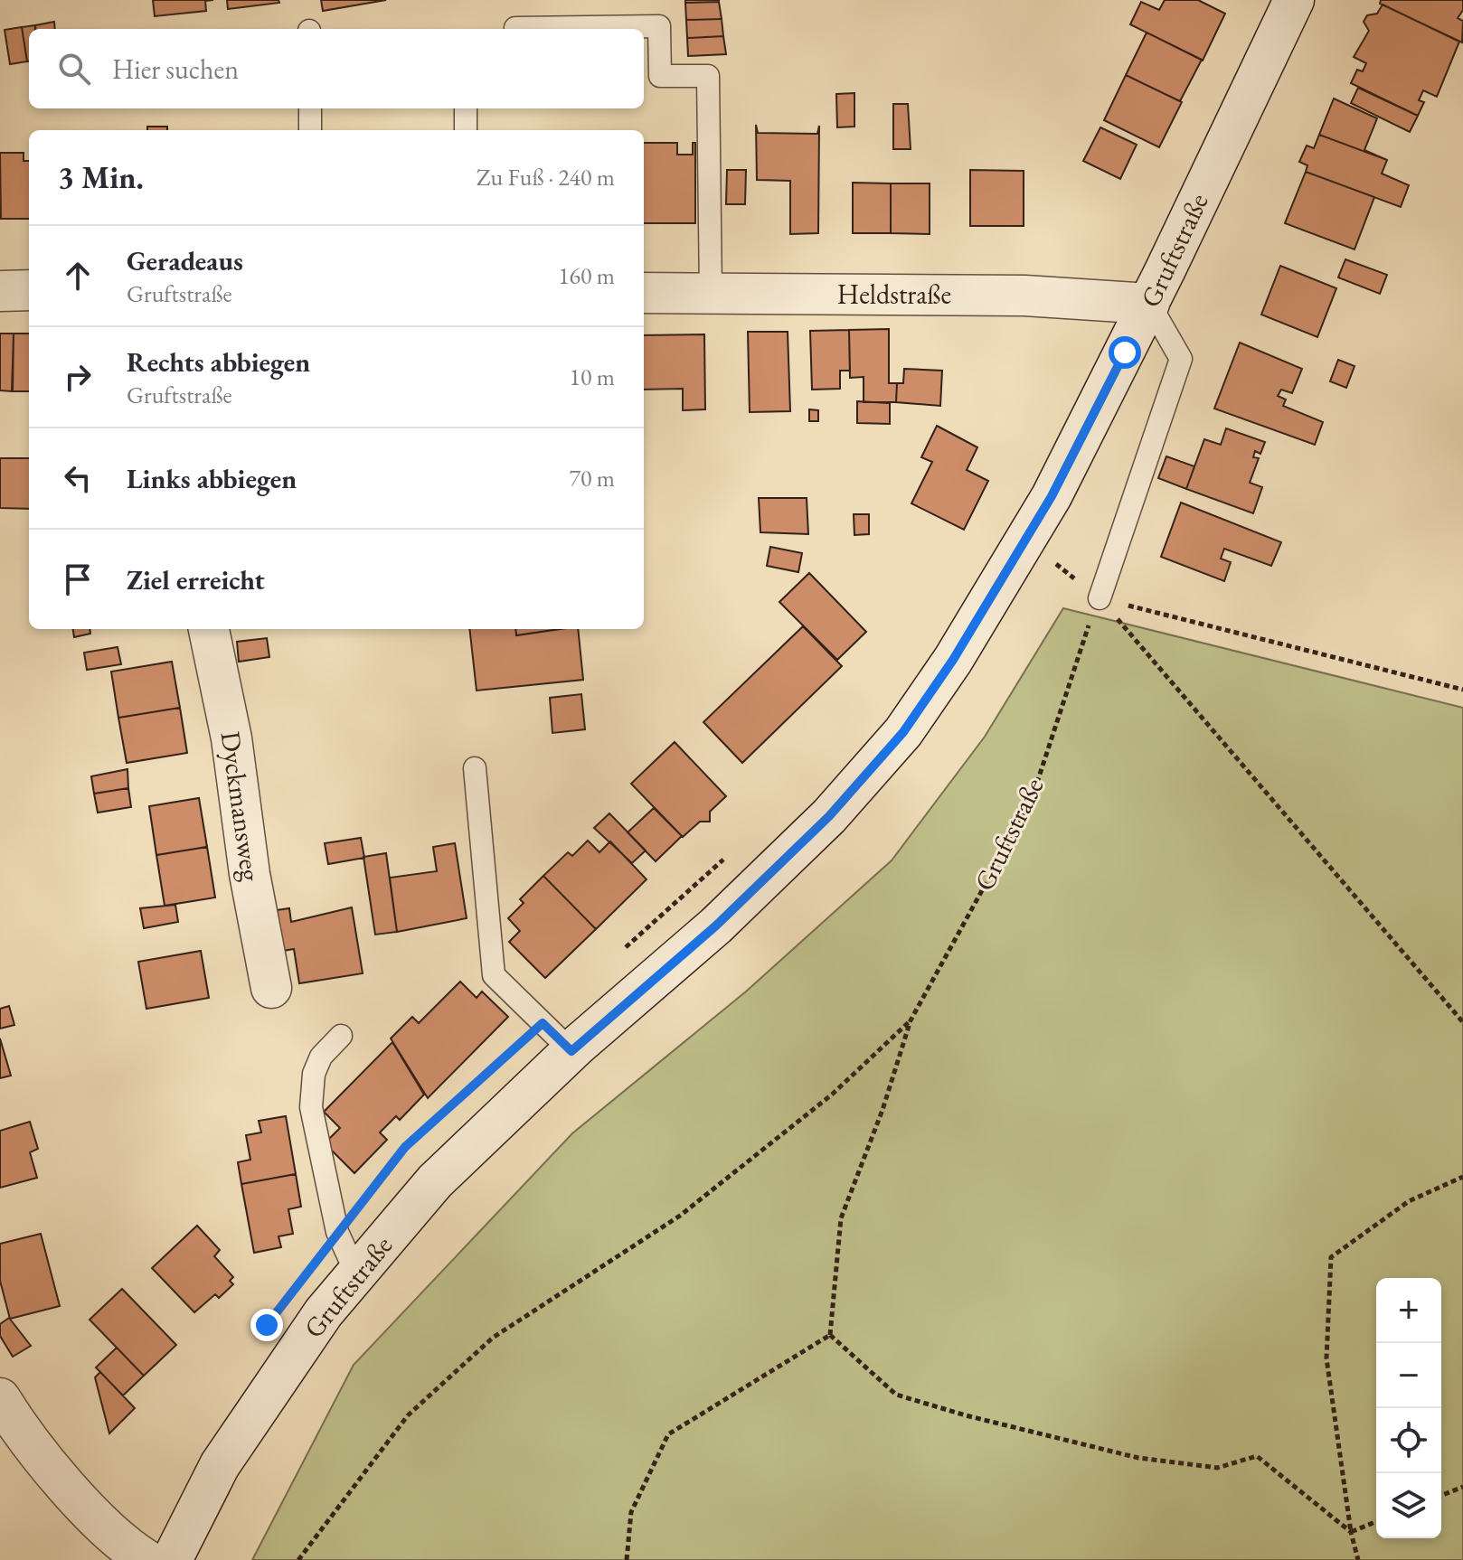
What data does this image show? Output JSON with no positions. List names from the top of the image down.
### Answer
{
  "streets": {
    "main road": ["Gruftstraße", "Heldstraße", "Dyckmansweg"]
  },
  "crossings": [
    ["Gruftstraße", "Heldstraße"]
  ],
  "page": {
    "search": "Hier suchen",
    "heading": ["3 Min.", "Zu Fuß · 240 m"],
    "list": [
      ["Geradeaus", "Gruftstraße", "160 m"],
      ["Rechts abbiegen", "Gruftstraße", "10 m"],
      ["Links abbiegen", "70 m"],
      "Ziel erreicht"
    ],
    "map_buttons": ["+", "−"]
  }
}
